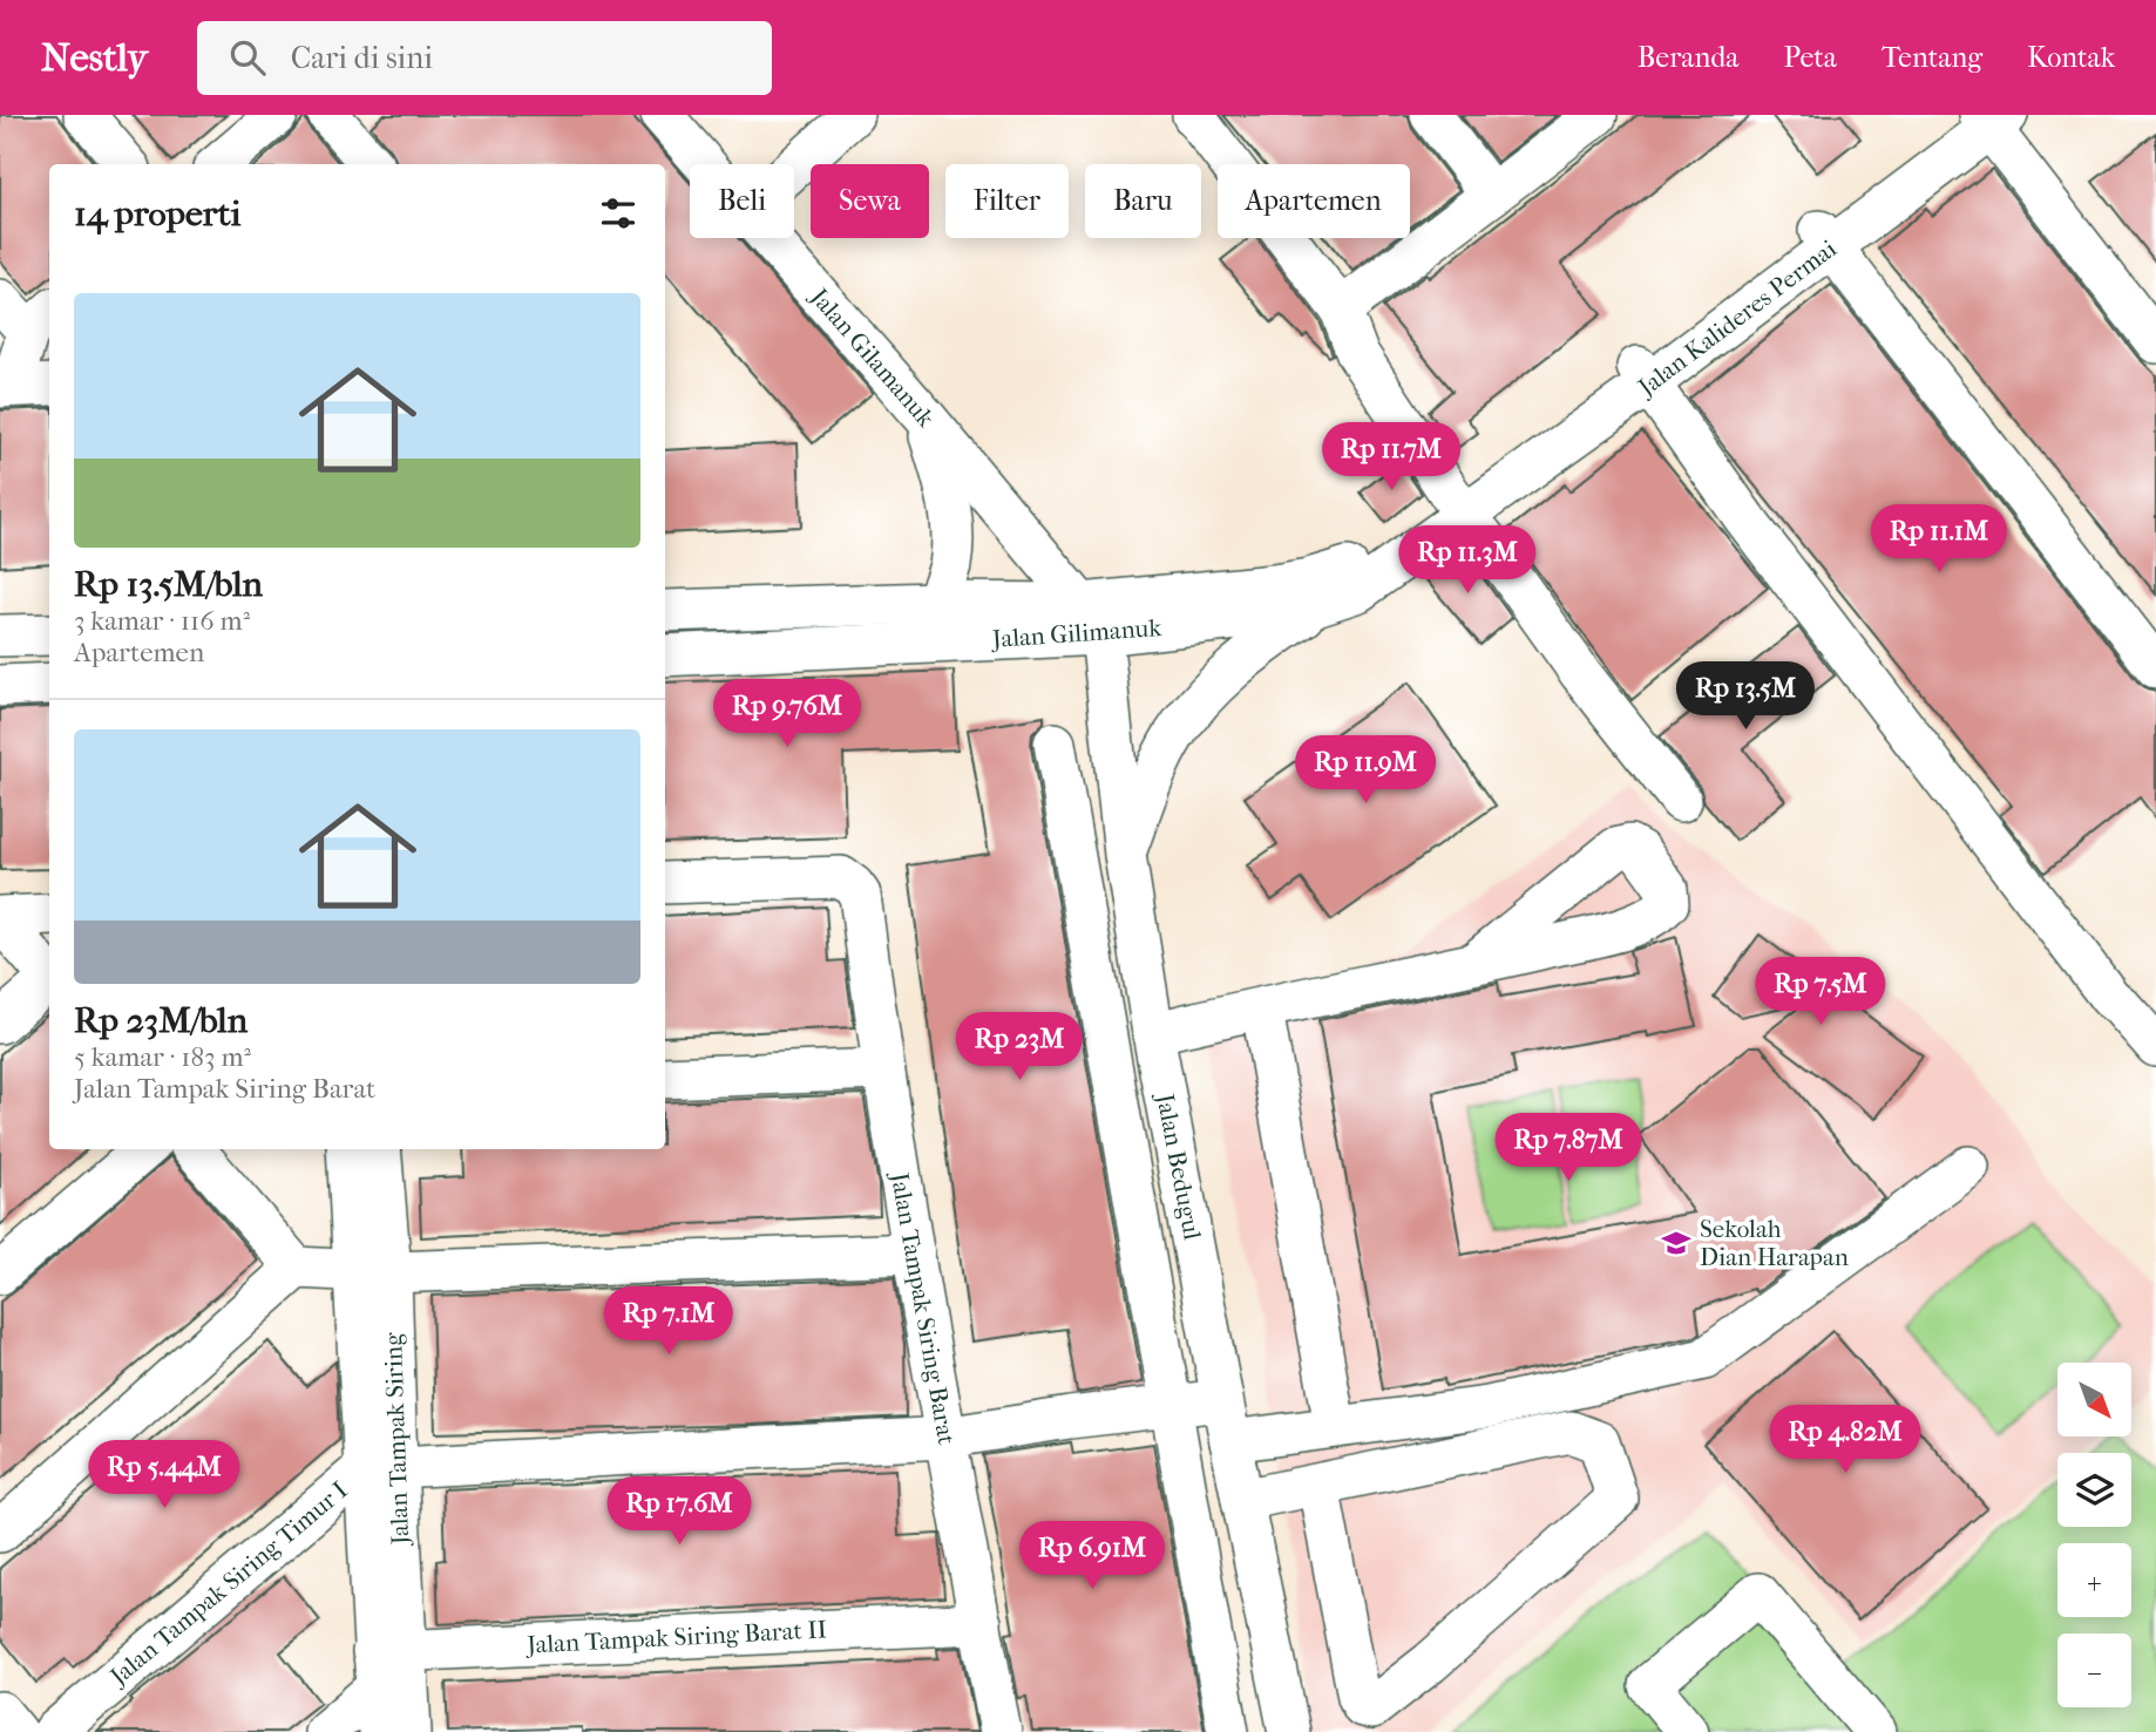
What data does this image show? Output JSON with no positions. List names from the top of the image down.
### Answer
{
  "streets": {
    "street": [
      "Jalan Kalideres Permai",
      "Jalan Gilamanuk",
      "Jalan Gilimanuk",
      "Jalan Bedugul",
      "Jalan Tampak Siring Barat",
      "Jalan Tampak Siring",
      "Jalan Tampak Siring Timur I",
      "Jalan Tampak Siring Barat II"
    ]
  },
  "crossings": [
    ["Jalan Kalideres Permai", "Jalan Gilimanuk"],
    ["Jalan Gilamanuk", "Jalan Gilimanuk"],
    ["Jalan Gilamanuk", "Jalan Bedugul"],
    ["Jalan Gilimanuk", "Jalan Bedugul"],
    ["Jalan Tampak Siring Barat", "Jalan Tampak Siring Barat II"],
    ["Jalan Tampak Siring", "Jalan Tampak Siring Timur I"],
    ["Jalan Tampak Siring", "Jalan Tampak Siring Barat II"]
  ],
  "places": {
    "school or university": ["Sekolah Dian Harapan"]
  },
  "north": "bottom right",
  "page": {
    "header": "Nestly",
    "search": "Cari di sini",
    "nav": [
      "Beranda",
      "Peta",
      "Tentang",
      "Kontak"
    ],
    "chip": [
      "Beli",
      "Sewa",
      "Filter",
      "Baru",
      "Apartemen"
    ],
    "heading": "14 properti",
    "list": [
      {
        "name": "Rp 13.5M/bln",
        "note": "3 kamar · 116 m² · Apartemen"
      },
      {
        "name": "Rp 23M/bln",
        "note": "5 kamar · 183 m² · Jalan Tampak Siring Barat"
      }
    ],
    "price": [
      "Rp 11.7M",
      "Rp 11.1M",
      "Rp 11.3M",
      "Rp 13.5M",
      "Rp 9.76M",
      "Rp 11.9M",
      "Rp 7.5M",
      "Rp 23M",
      "Rp 7.87M",
      "Rp 7.1M",
      "Rp 4.82M",
      "Rp 5.44M",
      "Rp 17.6M",
      "Rp 6.91M"
    ],
    "map_buttons": ["+", "−"]
  }
}
